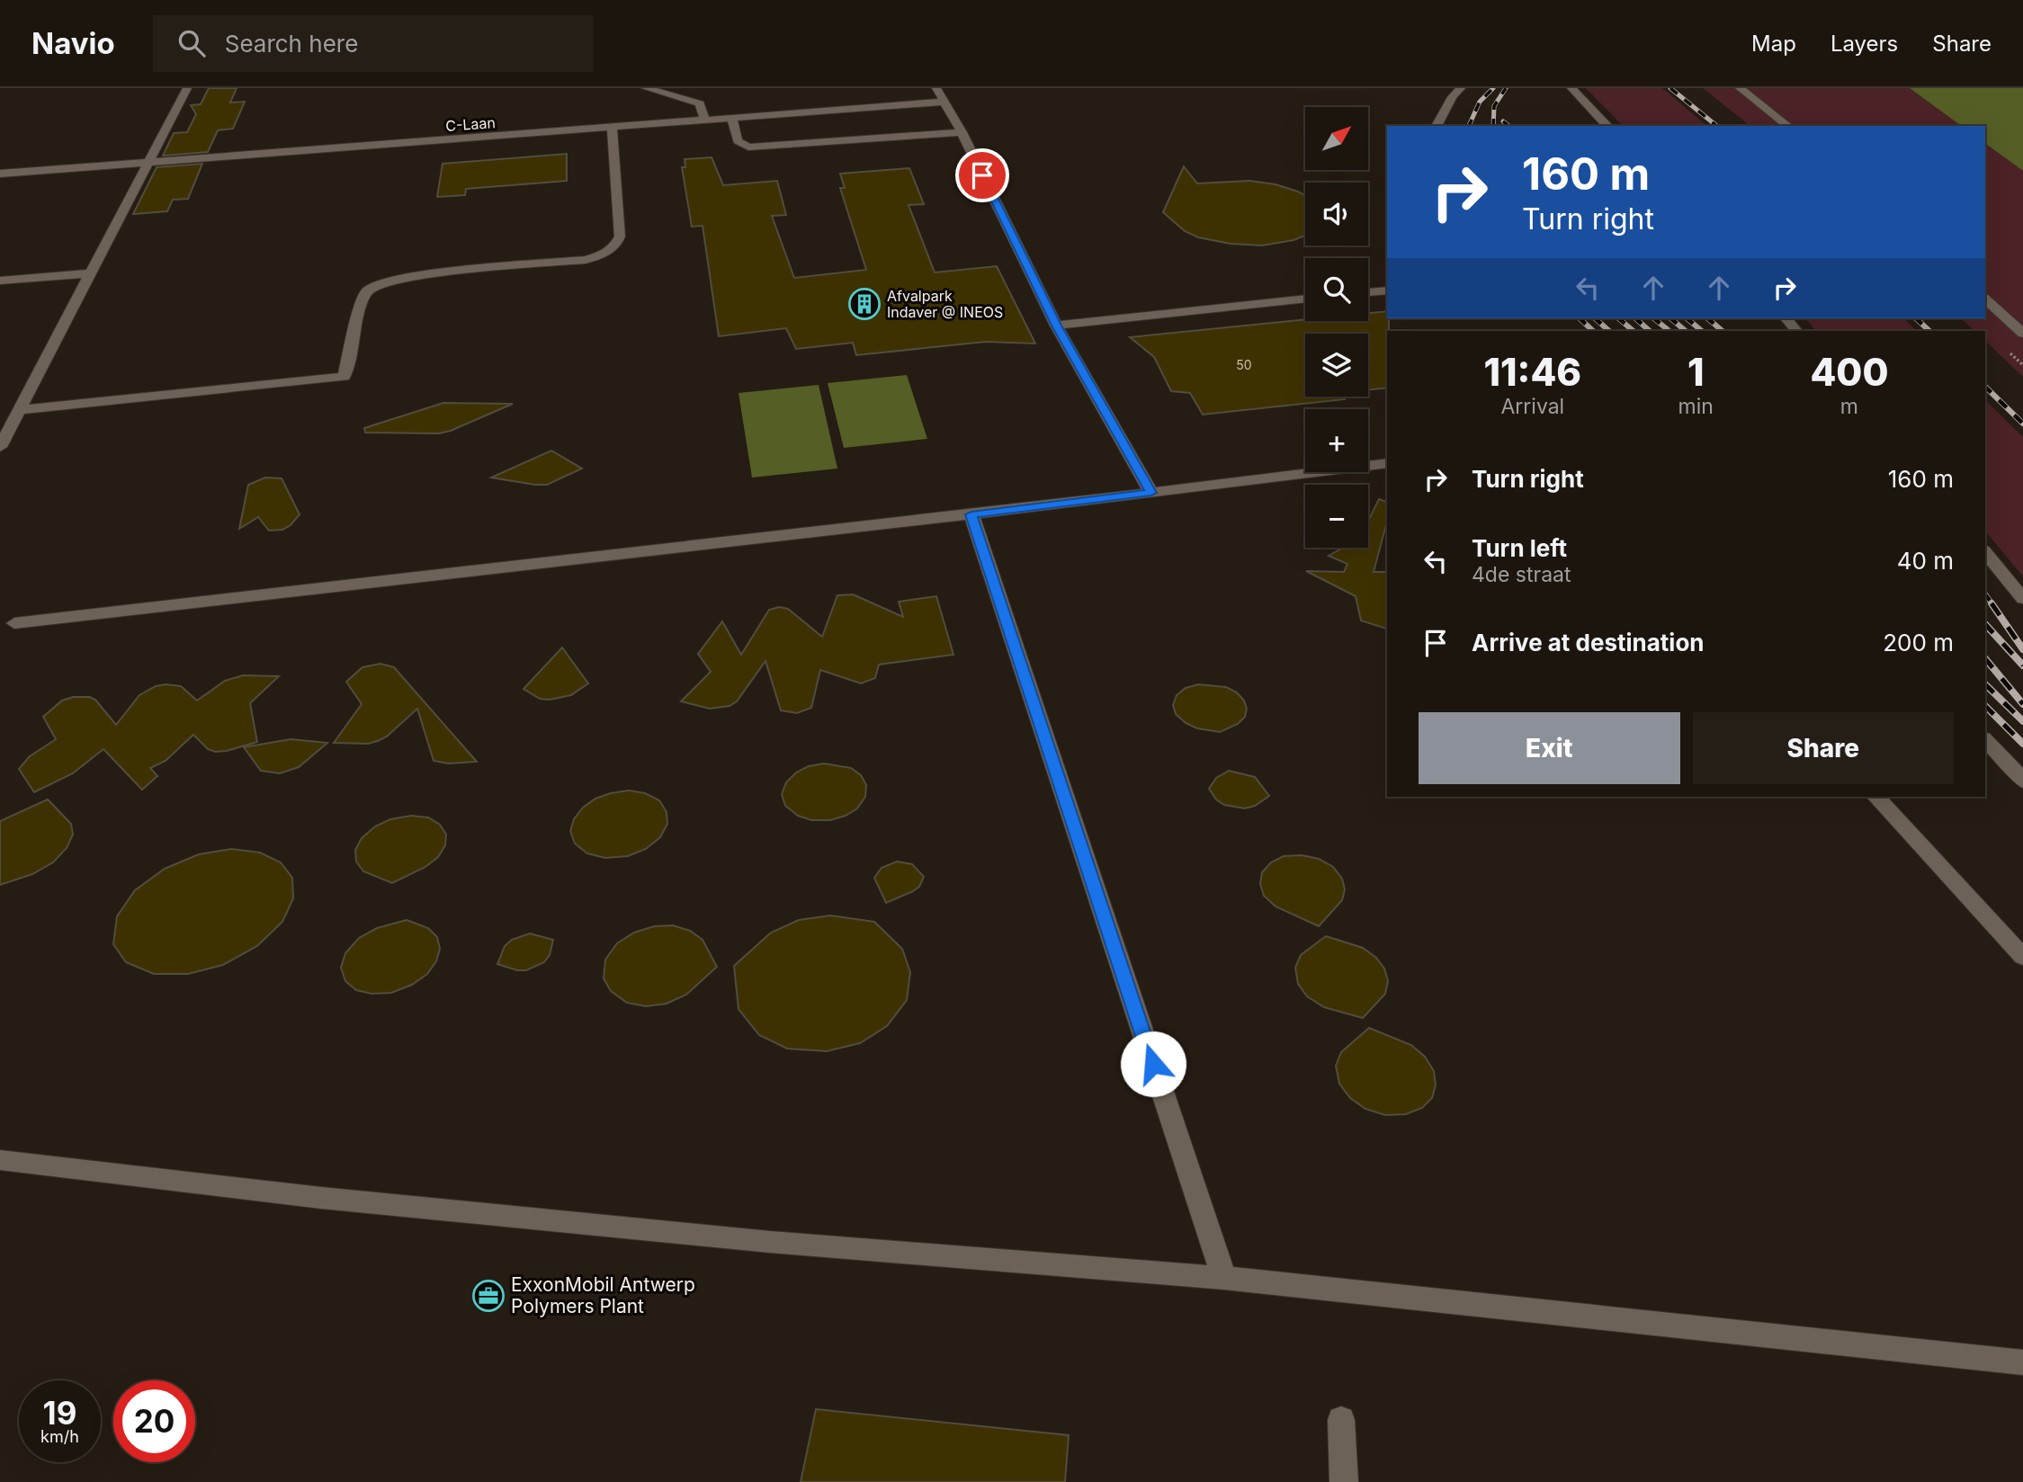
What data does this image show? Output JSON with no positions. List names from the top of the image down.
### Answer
{
  "streets": {
    "street": ["C-Laan"]
  },
  "places": {
    "building": ["Afvalpark Indaver @ INEOS"],
    "office": ["ExxonMobil Antwerp Polymers Plant"]
  },
  "house_numbers": ["50"],
  "north": "top right",
  "page": {
    "header": "Navio",
    "search": "Search here",
    "nav": ["Map", "Layers", "Share"],
    "map_buttons": ["+", "−"],
    "turn": ["160 m", "Turn right"],
    "eta": [
      "11:46",
      "Arrival",
      "1",
      "min",
      "400",
      "m"
    ],
    "list": [
      {
        "name": "Turn right",
        "value": "160 m"
      },
      {
        "name": "Turn left",
        "note": "4de straat",
        "value": "40 m"
      },
      {
        "name": "Arrive at destination",
        "value": "200 m"
      }
    ],
    "buttons": ["Exit", "Share"],
    "speed": "19 km/h",
    "limit": "20"
  }
}
